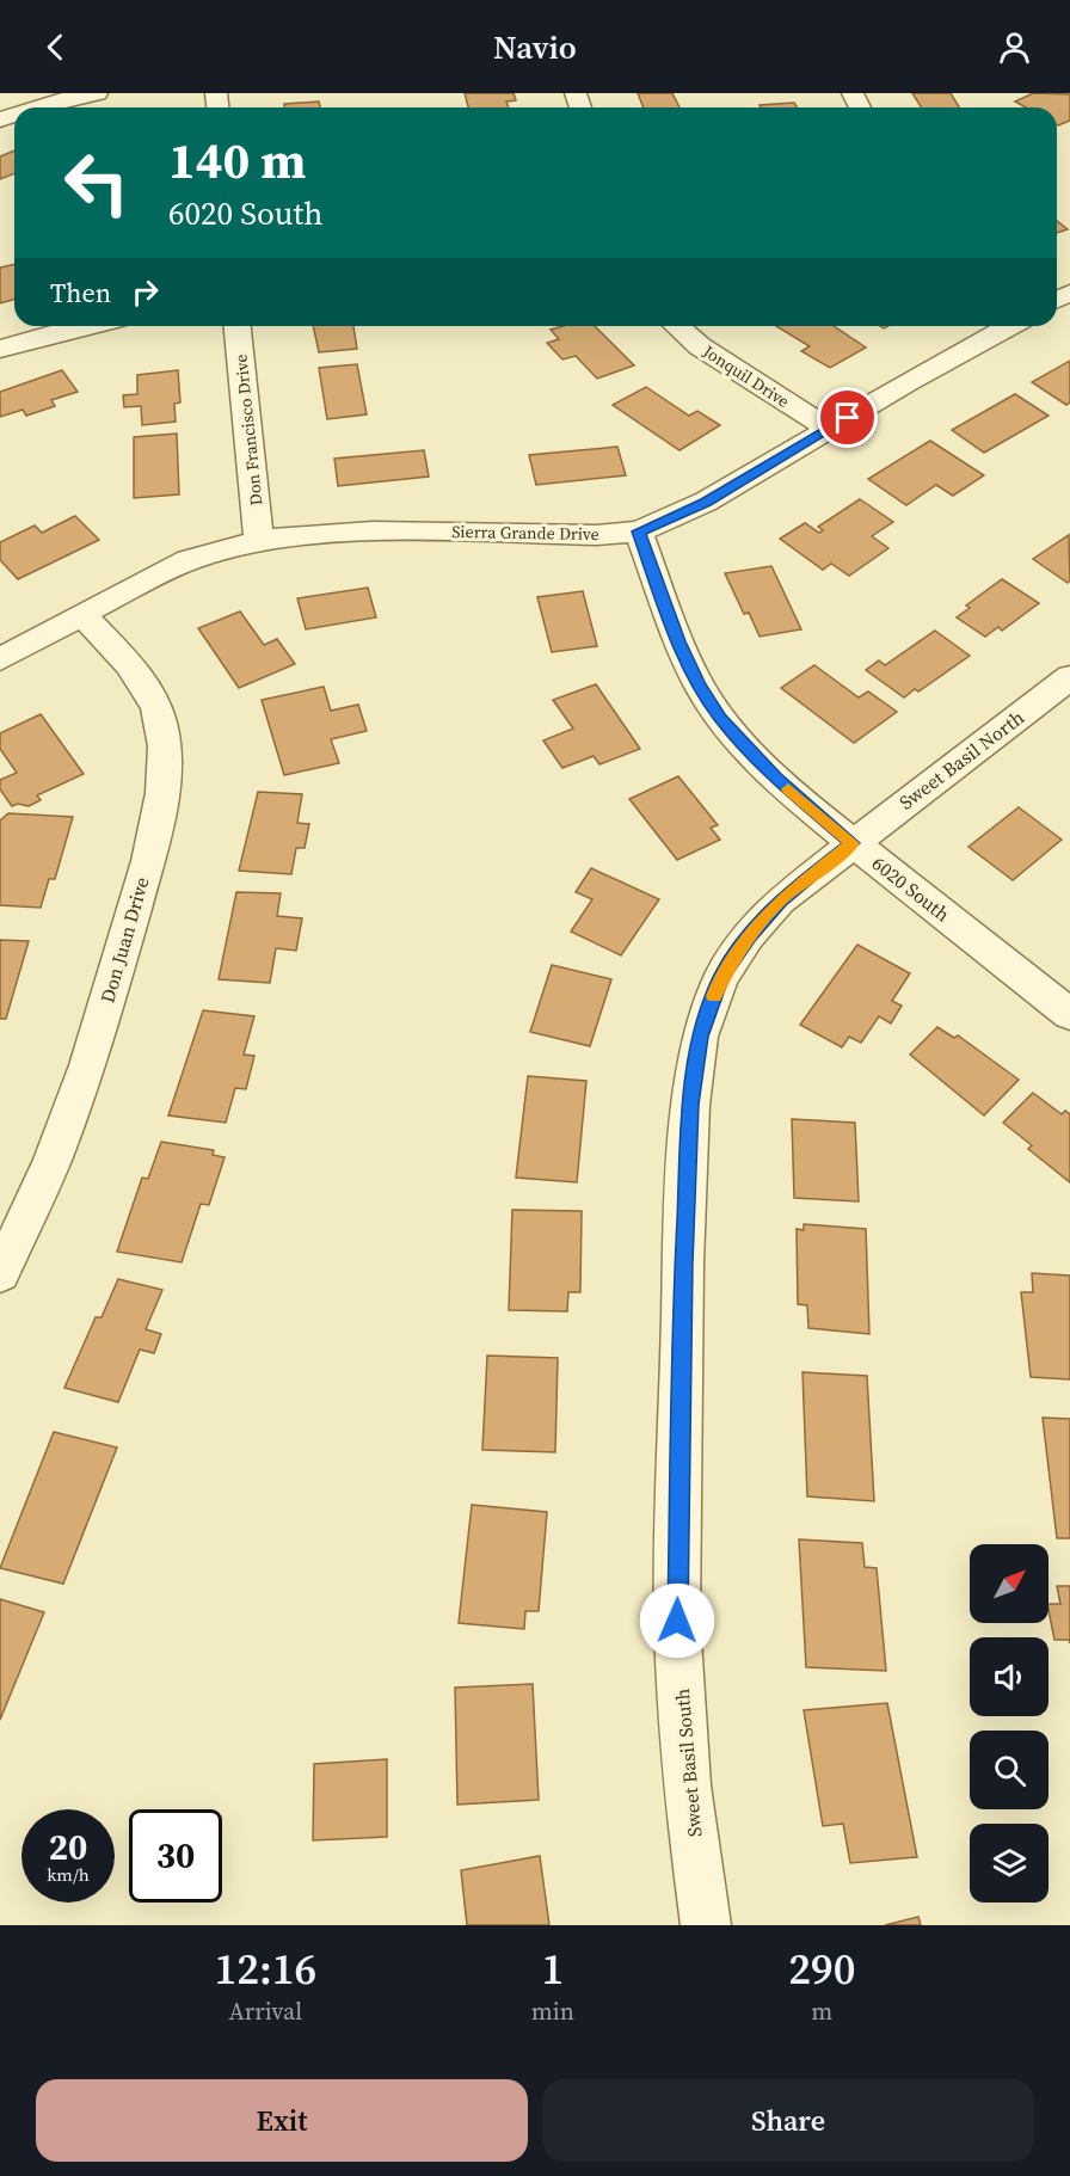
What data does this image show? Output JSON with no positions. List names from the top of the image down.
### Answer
{
  "streets": {
    "street": [
      "Jonquil Drive",
      "Don Francisco Drive",
      "Sierra Grande Drive",
      "Sweet Basil North",
      "6020 South",
      "Don Juan Drive",
      "Sweet Basil South"
    ]
  },
  "crossings": [
    ["Jonquil Drive", "Sierra Grande Drive"],
    ["Don Francisco Drive", "Sierra Grande Drive"],
    ["Sierra Grande Drive", "6020 South"],
    ["Sierra Grande Drive", "Don Juan Drive"],
    ["Sweet Basil North", "6020 South"],
    ["Sweet Basil North", "Sweet Basil South"],
    ["6020 South", "Sweet Basil South"]
  ],
  "north": "top right",
  "page": {
    "header": "Navio",
    "turn": ["140 m", "6020 South"],
    "then": "Then",
    "speed": "20 km/h",
    "limit": "30",
    "eta": [
      "12:16",
      "Arrival",
      "1",
      "min",
      "290",
      "m"
    ],
    "buttons": ["Exit", "Share"]
  }
}
